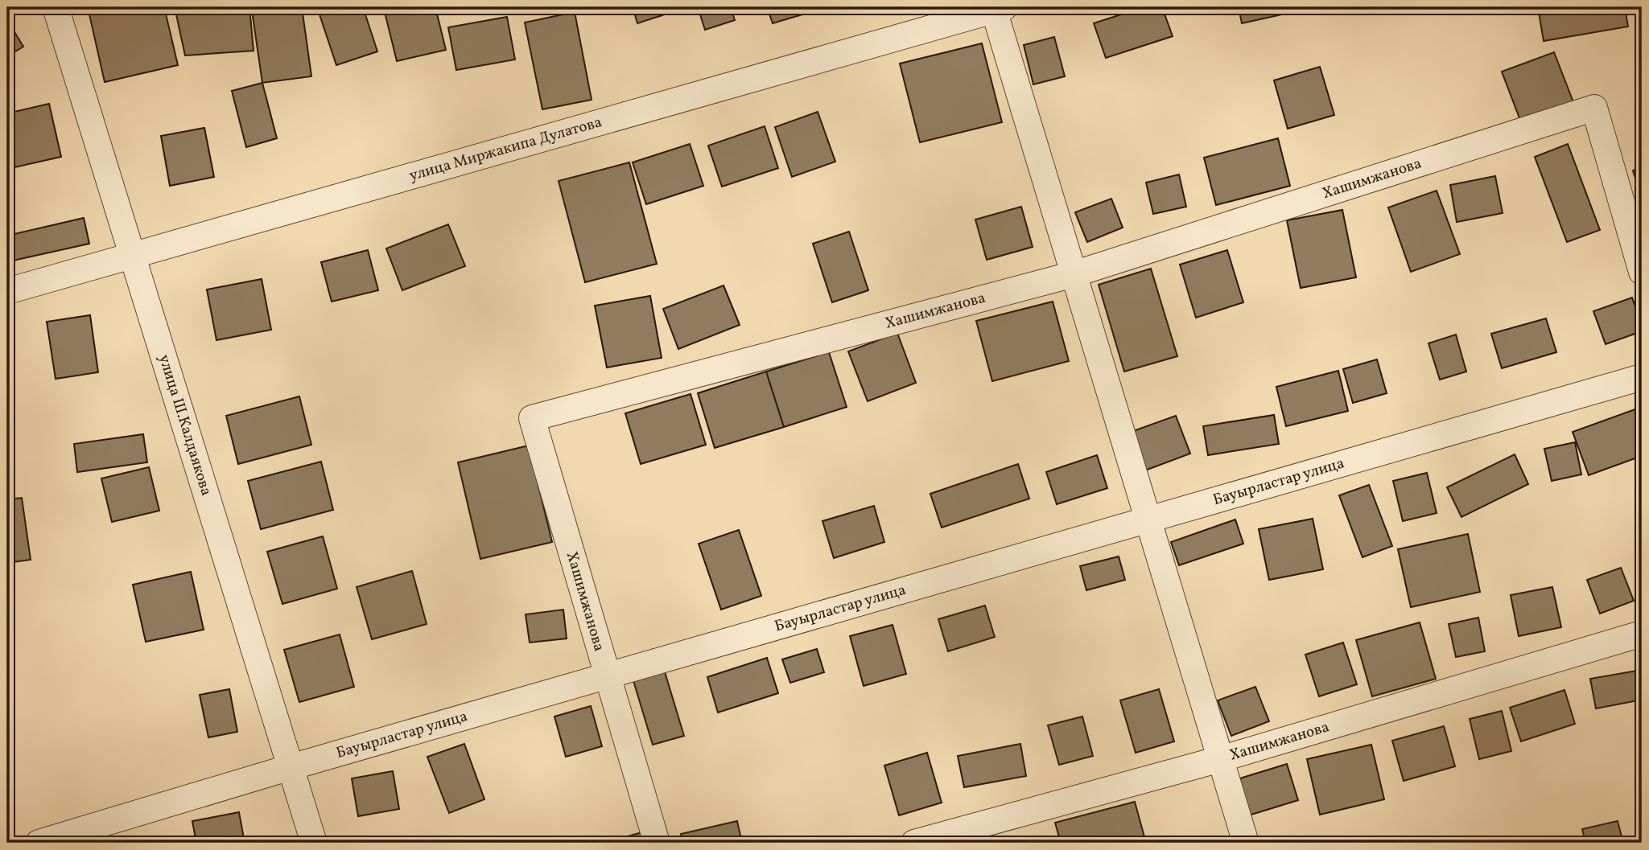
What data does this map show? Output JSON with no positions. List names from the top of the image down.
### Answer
{
  "streets": {
    "street": [
      "улица Миржакипа Дулатова",
      "Хашимжанова",
      "улица Ш.Калдаякова",
      "Бауырластар улица"
    ]
  },
  "crossings": [
    ["улица Миржакипа Дулатова", "улица Ш.Калдаякова"],
    ["Хашимжанова", "Бауырластар улица"],
    ["улица Ш.Калдаякова", "Бауырластар улица"]
  ]
}
